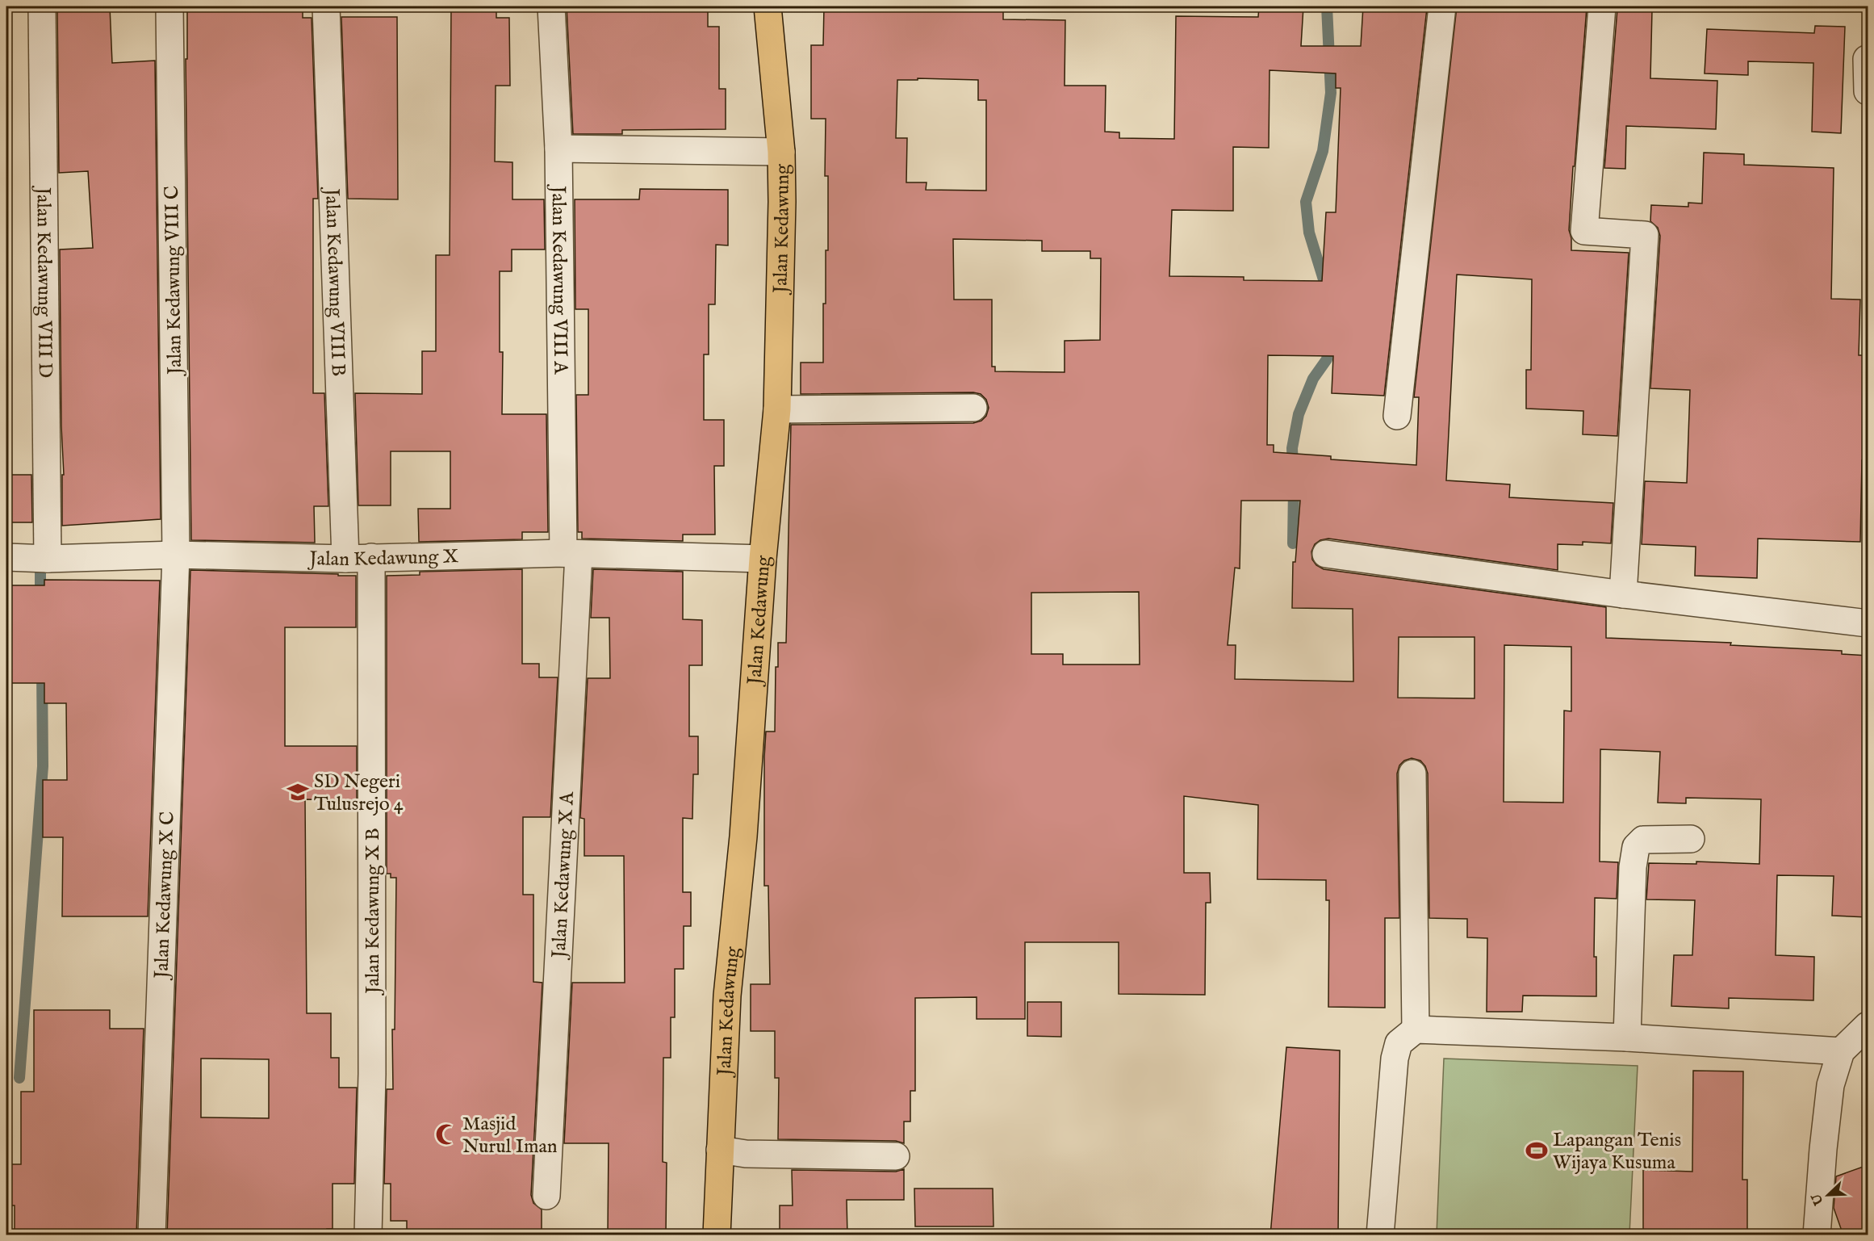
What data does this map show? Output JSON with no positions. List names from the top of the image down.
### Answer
{
  "streets": {
    "main road": ["Jalan Kedawung"],
    "street": [
      "Jalan Kedawung VIII A",
      "Jalan Kedawung VIII C",
      "Jalan Kedawung VIII D",
      "Jalan Kedawung VIII B",
      "Jalan Kedawung X",
      "Jalan Kedawung X A",
      "Jalan Kedawung X C",
      "Jalan Kedawung X B"
    ]
  },
  "crossings": [
    ["Jalan Kedawung", "Jalan Kedawung X"],
    ["Jalan Kedawung VIII A", "Jalan Kedawung X"],
    ["Jalan Kedawung VIII A", "Jalan Kedawung X A"],
    ["Jalan Kedawung VIII C", "Jalan Kedawung X"],
    ["Jalan Kedawung VIII C", "Jalan Kedawung X C"],
    ["Jalan Kedawung VIII D", "Jalan Kedawung X"],
    ["Jalan Kedawung VIII B", "Jalan Kedawung X"],
    ["Jalan Kedawung X", "Jalan Kedawung X A"],
    ["Jalan Kedawung X", "Jalan Kedawung X C"],
    ["Jalan Kedawung X", "Jalan Kedawung X B"]
  ],
  "places": {
    "school or university": ["SD Negeri Tulusrejo 4"],
    "mosque": ["Masjid Nurul Iman"],
    "sports": ["Lapangan Tenis Wijaya Kusuma"]
  },
  "north": "bottom left"
}
